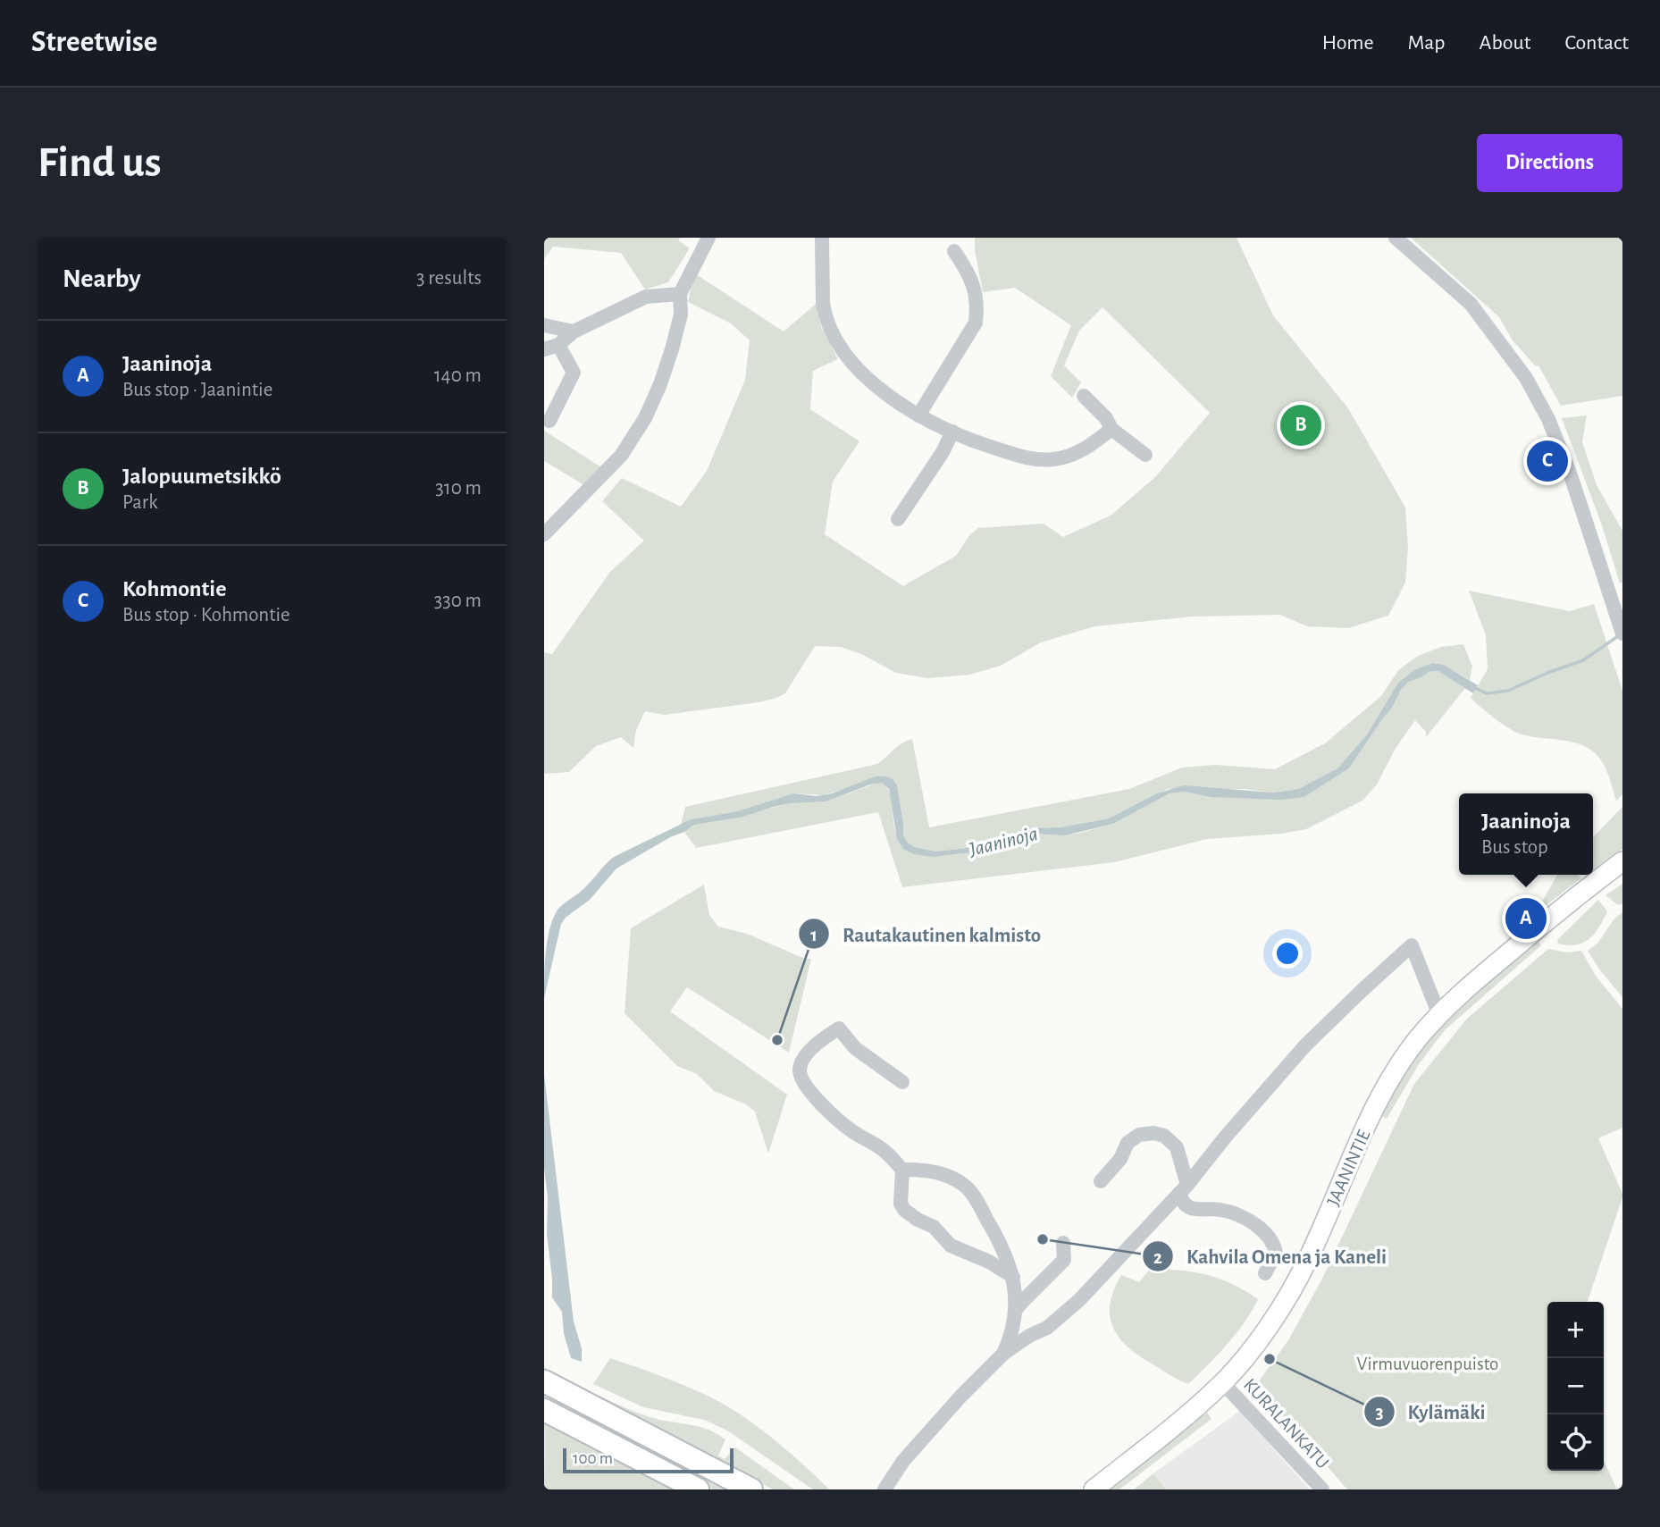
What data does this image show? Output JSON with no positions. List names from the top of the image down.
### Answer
{
  "streets": {
    "main road": ["JAANINTIE"],
    "street": ["KURALANKATU"]
  },
  "crossings": [
    ["JAANINTIE", "KURALANKATU"]
  ],
  "water": ["Jaaninoja"],
  "parks": ["Virmuvuorenpuisto"],
  "places": ["Rautakautinen kalmisto", "Kahvila Omena ja Kaneli", "Kylämäki"],
  "scale_bar": "100 m",
  "page": {
    "header": "Streetwise",
    "nav": [
      "Home",
      "Map",
      "About",
      "Contact"
    ],
    "buttons": "Directions",
    "title": "Find us",
    "heading": ["Nearby", "3 results"],
    "list": [
      {
        "mark": "A",
        "name": "Jaaninoja",
        "note": "Bus stop · Jaanintie",
        "value": "140 m"
      },
      {
        "mark": "B",
        "name": "Jalopuumetsikkö",
        "note": "Park",
        "value": "310 m"
      },
      {
        "mark": "C",
        "name": "Kohmontie",
        "note": "Bus stop · Kohmontie",
        "value": "330 m"
      }
    ],
    "pins": ["B", "C", "A"],
    "popup": ["Jaaninoja", "Bus stop"],
    "map_buttons": ["+", "−"],
    "scale": "100 m"
  }
}
